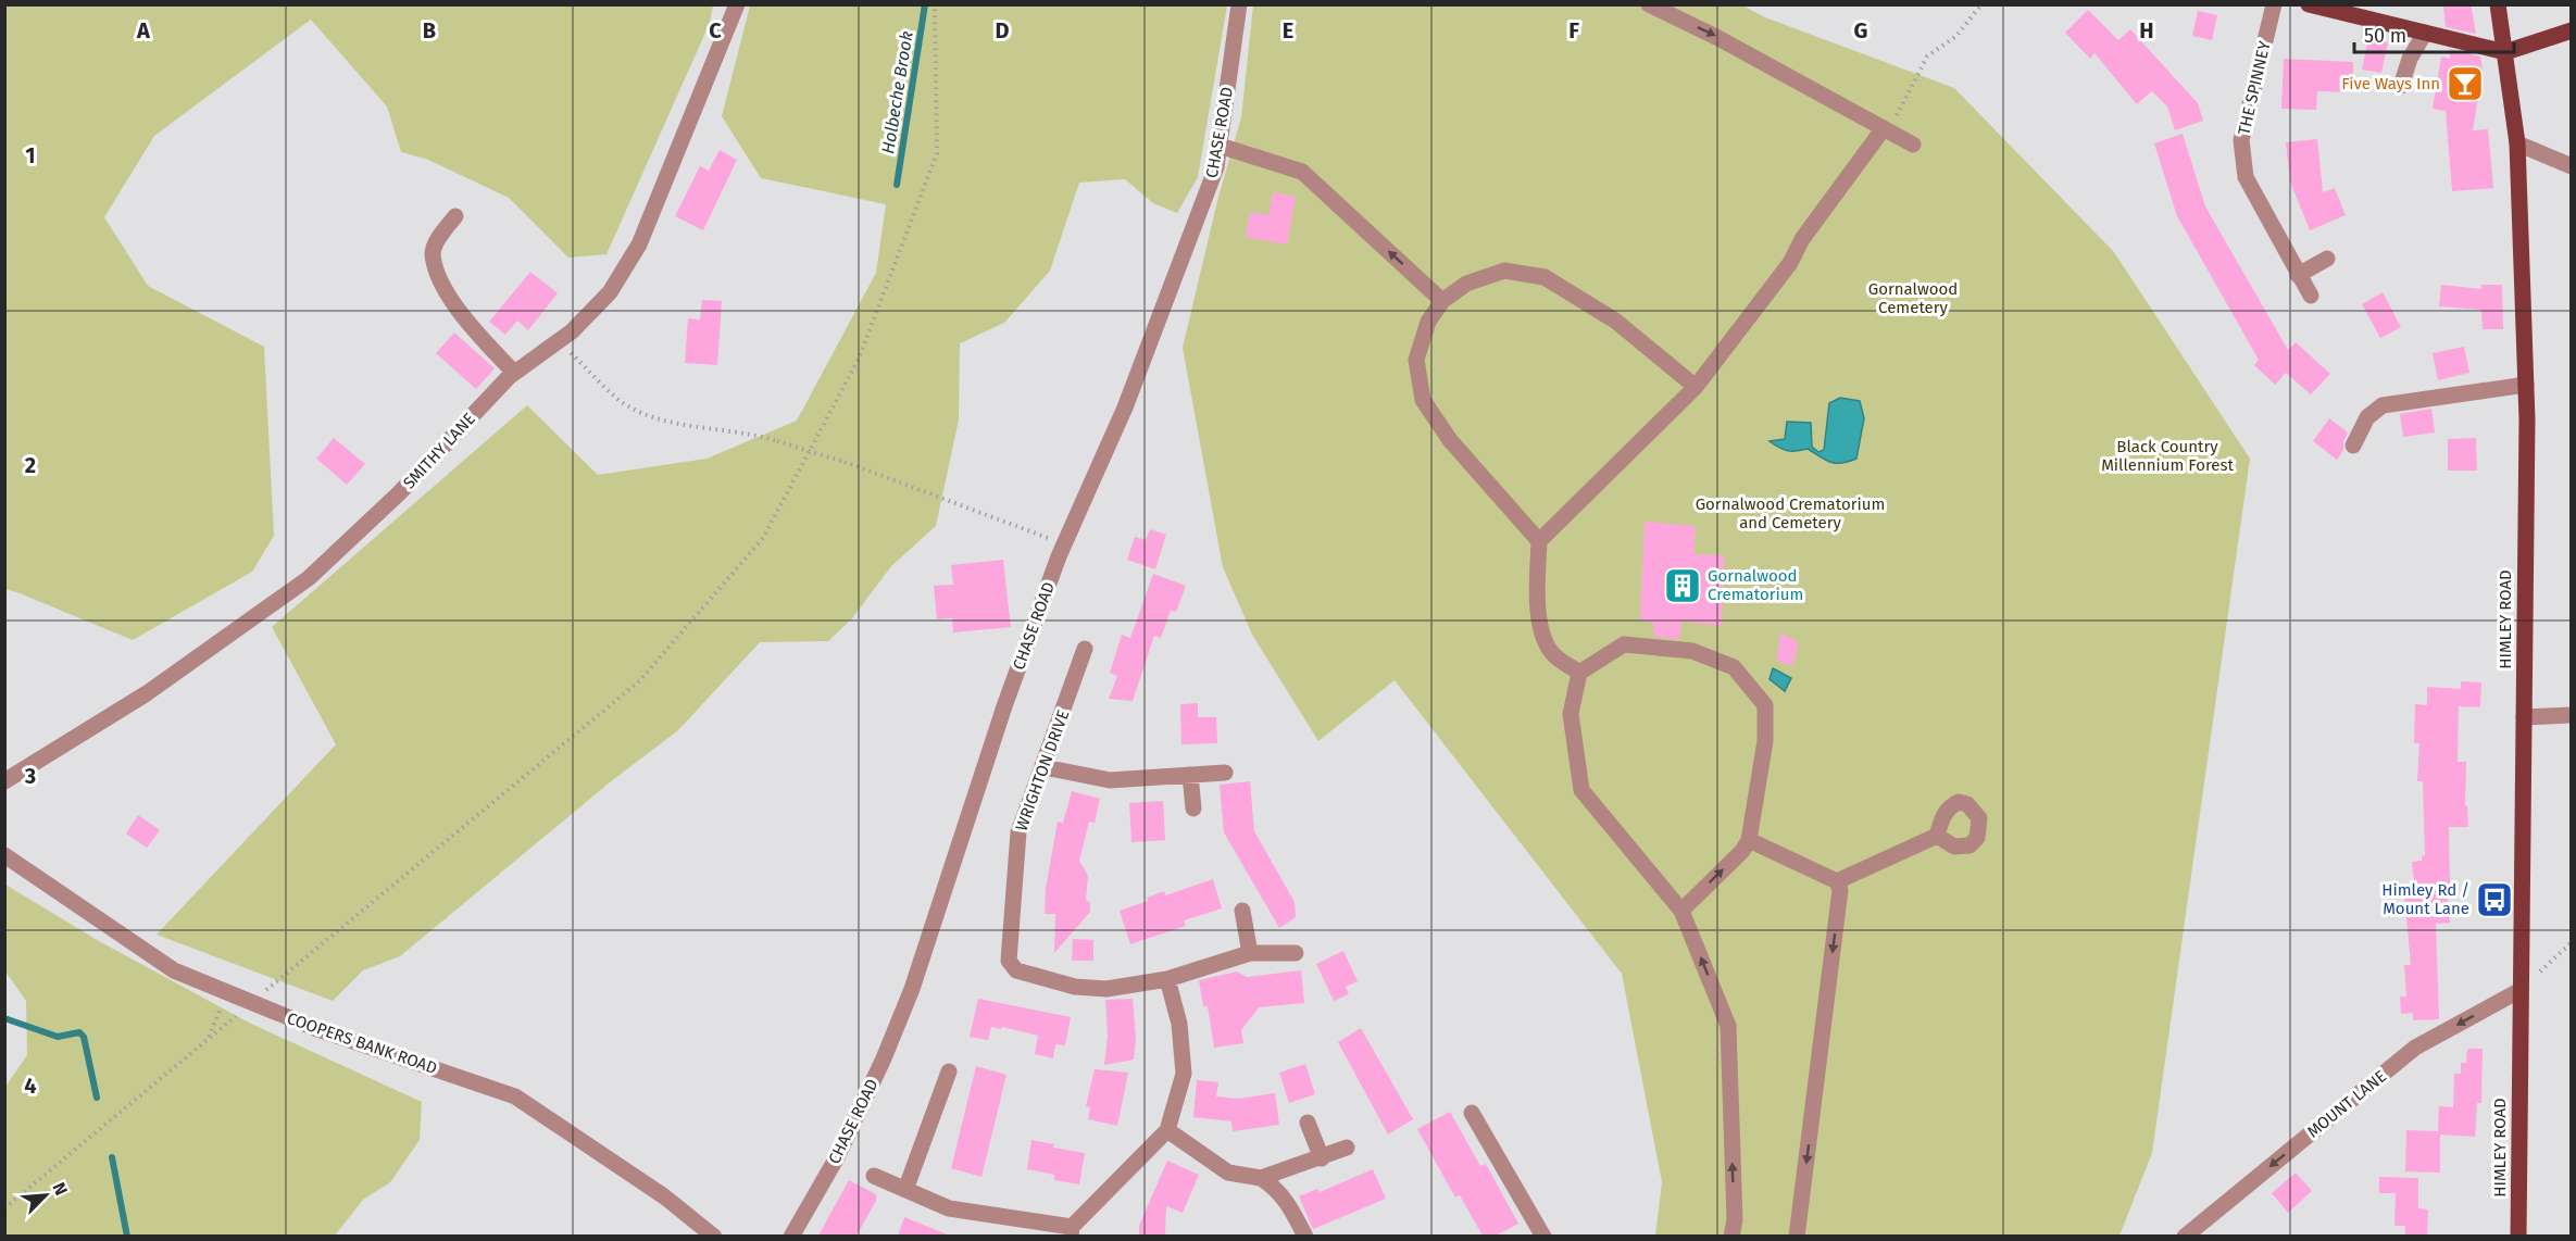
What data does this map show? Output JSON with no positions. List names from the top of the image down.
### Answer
{
  "streets": {
    "main road": ["HIMLEY ROAD"],
    "street": [
      "THE SPINNEY",
      "CHASE ROAD",
      "SMITHY LANE",
      "WRIGHTON DRIVE",
      "COOPERS BANK ROAD",
      "MOUNT LANE"
    ]
  },
  "crossings": [
    ["HIMLEY ROAD", "MOUNT LANE"]
  ],
  "one_way": ["MOUNT LANE"],
  "water": ["Holbeche Brook"],
  "parks": ["Gornalwood Cemetery", "Black Country Millennium Forest", "Gornalwood Crematorium and Cemetery"],
  "places": {
    "bar": ["Five Ways Inn"],
    "building": ["Gornalwood Crematorium"],
    "bus stop": ["Himley Rd / Mount Lane"]
  },
  "scale_bar": "50 m",
  "north": "top right",
  "grid": {
    "columns": [
      "A",
      "B",
      "C",
      "D",
      "E",
      "F",
      "G",
      "H"
    ],
    "rows": [
      "1",
      "2",
      "3",
      "4"
    ]
  }
}
